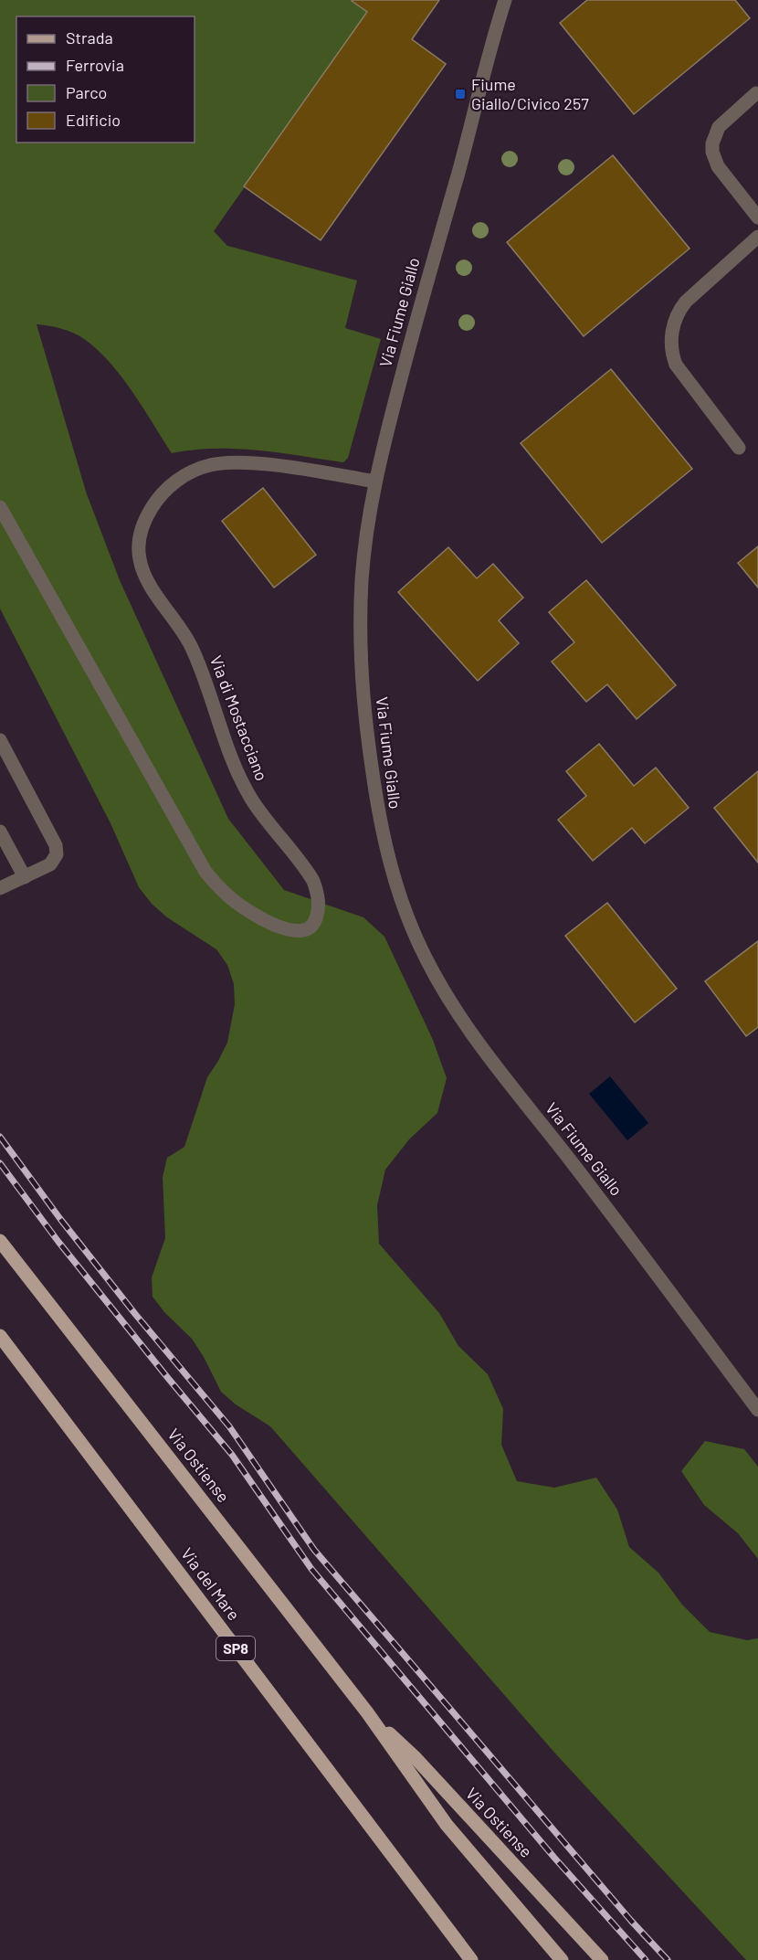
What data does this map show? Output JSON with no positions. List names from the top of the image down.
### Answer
{
  "streets": {
    "main road": ["Via Ostiense", "Via del Mare", "SP8"],
    "street": ["Via Fiume Giallo", "Via di Mostacciano"]
  },
  "crossings": [
    ["Via Fiume Giallo", "Via di Mostacciano"]
  ],
  "places": {
    "transit": ["Fiume Giallo/Civico 257"]
  },
  "legend": [
    "Strada",
    "Ferrovia",
    "Parco",
    "Edificio"
  ]
}
